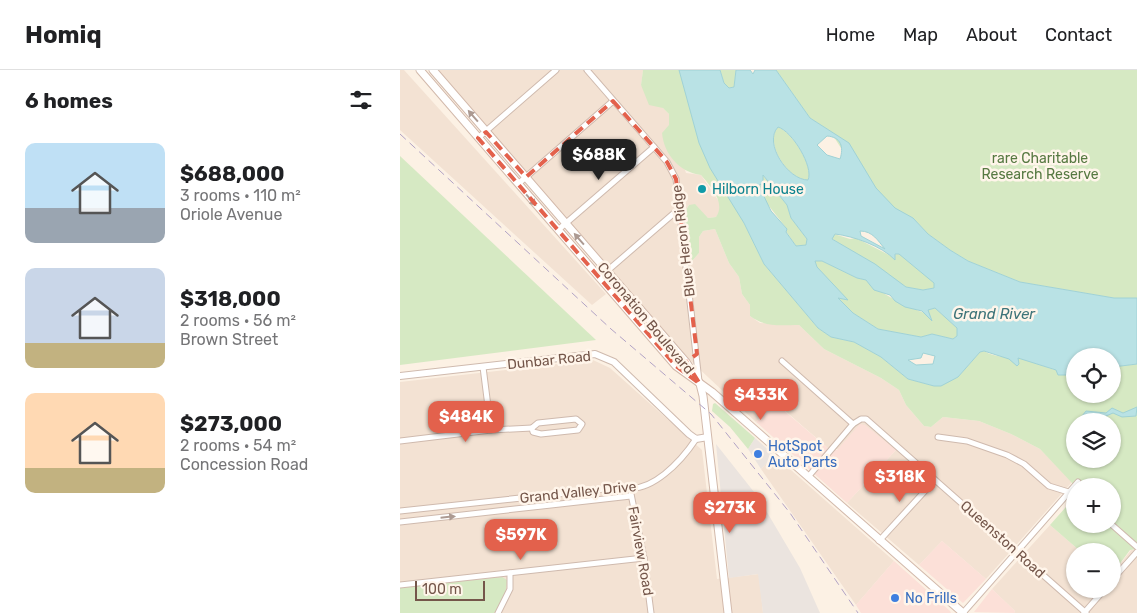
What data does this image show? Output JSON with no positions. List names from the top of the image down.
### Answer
{
  "streets": {
    "main road": ["Coronation Boulevard"],
    "street": [
      "Blue Heron Ridge",
      "Dunbar Road",
      "Grand Valley Drive",
      "Queenston Road",
      "Fairview Road"
    ]
  },
  "crossings": [
    ["Blue Heron Ridge", "Coronation Boulevard"],
    ["Dunbar Road", "Grand Valley Drive"],
    ["Grand Valley Drive", "Fairview Road"]
  ],
  "water": ["Grand River"],
  "parks": ["rare Charitable Research Reserve"],
  "places": ["Hilborn House", "HotSpot Auto Parts", "No Frills"],
  "scale_bar": "100 m",
  "page": {
    "header": "Homiq",
    "nav": [
      "Home",
      "Map",
      "About",
      "Contact"
    ],
    "heading": "6 homes",
    "list": [
      {
        "name": "$688,000",
        "note": "3 rooms · 110 m² · Oriole Avenue"
      },
      {
        "name": "$318,000",
        "note": "2 rooms · 56 m² · Brown Street"
      },
      {
        "name": "$273,000",
        "note": "2 rooms · 54 m² · Concession Road"
      }
    ],
    "price": [
      "$688K",
      "$433K",
      "$484K",
      "$318K",
      "$273K",
      "$597K"
    ],
    "map_buttons": ["+", "−"],
    "scale": "100 m"
  }
}
